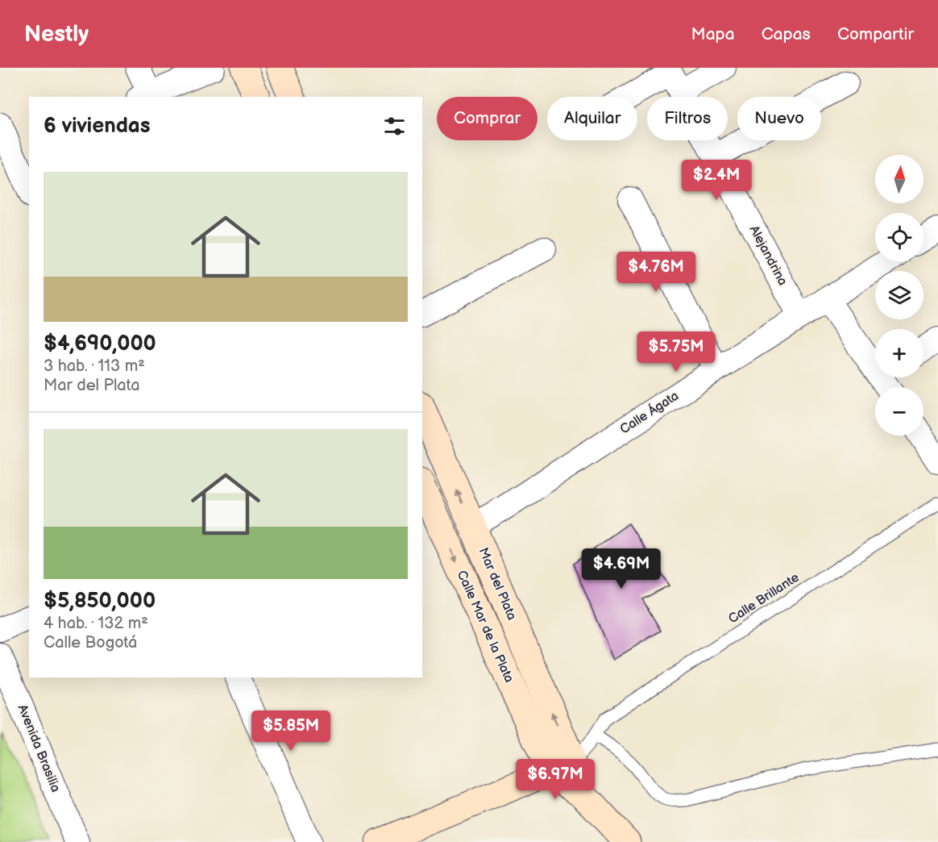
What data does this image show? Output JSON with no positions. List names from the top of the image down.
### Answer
{
  "streets": {
    "main road": ["Mar del Plata", "Calle Mar de la Plata"],
    "street": ["Alejandrina", "Calle Ágata", "Avenida Brasilia"],
    "lane": ["Calle Brillante"]
  },
  "crossings": [
    ["Alejandrina", "Calle Ágata"],
    ["Calle Ágata", "Mar del Plata"],
    ["Mar del Plata", "Calle Mar de la Plata"]
  ],
  "one_way": ["Mar del Plata", "Calle Mar de la Plata"],
  "north": "top",
  "page": {
    "header": "Nestly",
    "nav": ["Mapa", "Capas", "Compartir"],
    "chip": [
      "Comprar",
      "Alquilar",
      "Filtros",
      "Nuevo"
    ],
    "heading": "6 viviendas",
    "map_buttons": ["+", "−"],
    "list": [
      {
        "name": "$4,690,000",
        "note": "3 hab. · 113 m² · Mar del Plata"
      },
      {
        "name": "$5,850,000",
        "note": "4 hab. · 132 m² · Calle Bogotá"
      }
    ],
    "price": [
      "$2.4M",
      "$4.76M",
      "$5.75M",
      "$4.69M",
      "$5.85M",
      "$6.97M"
    ]
  }
}
